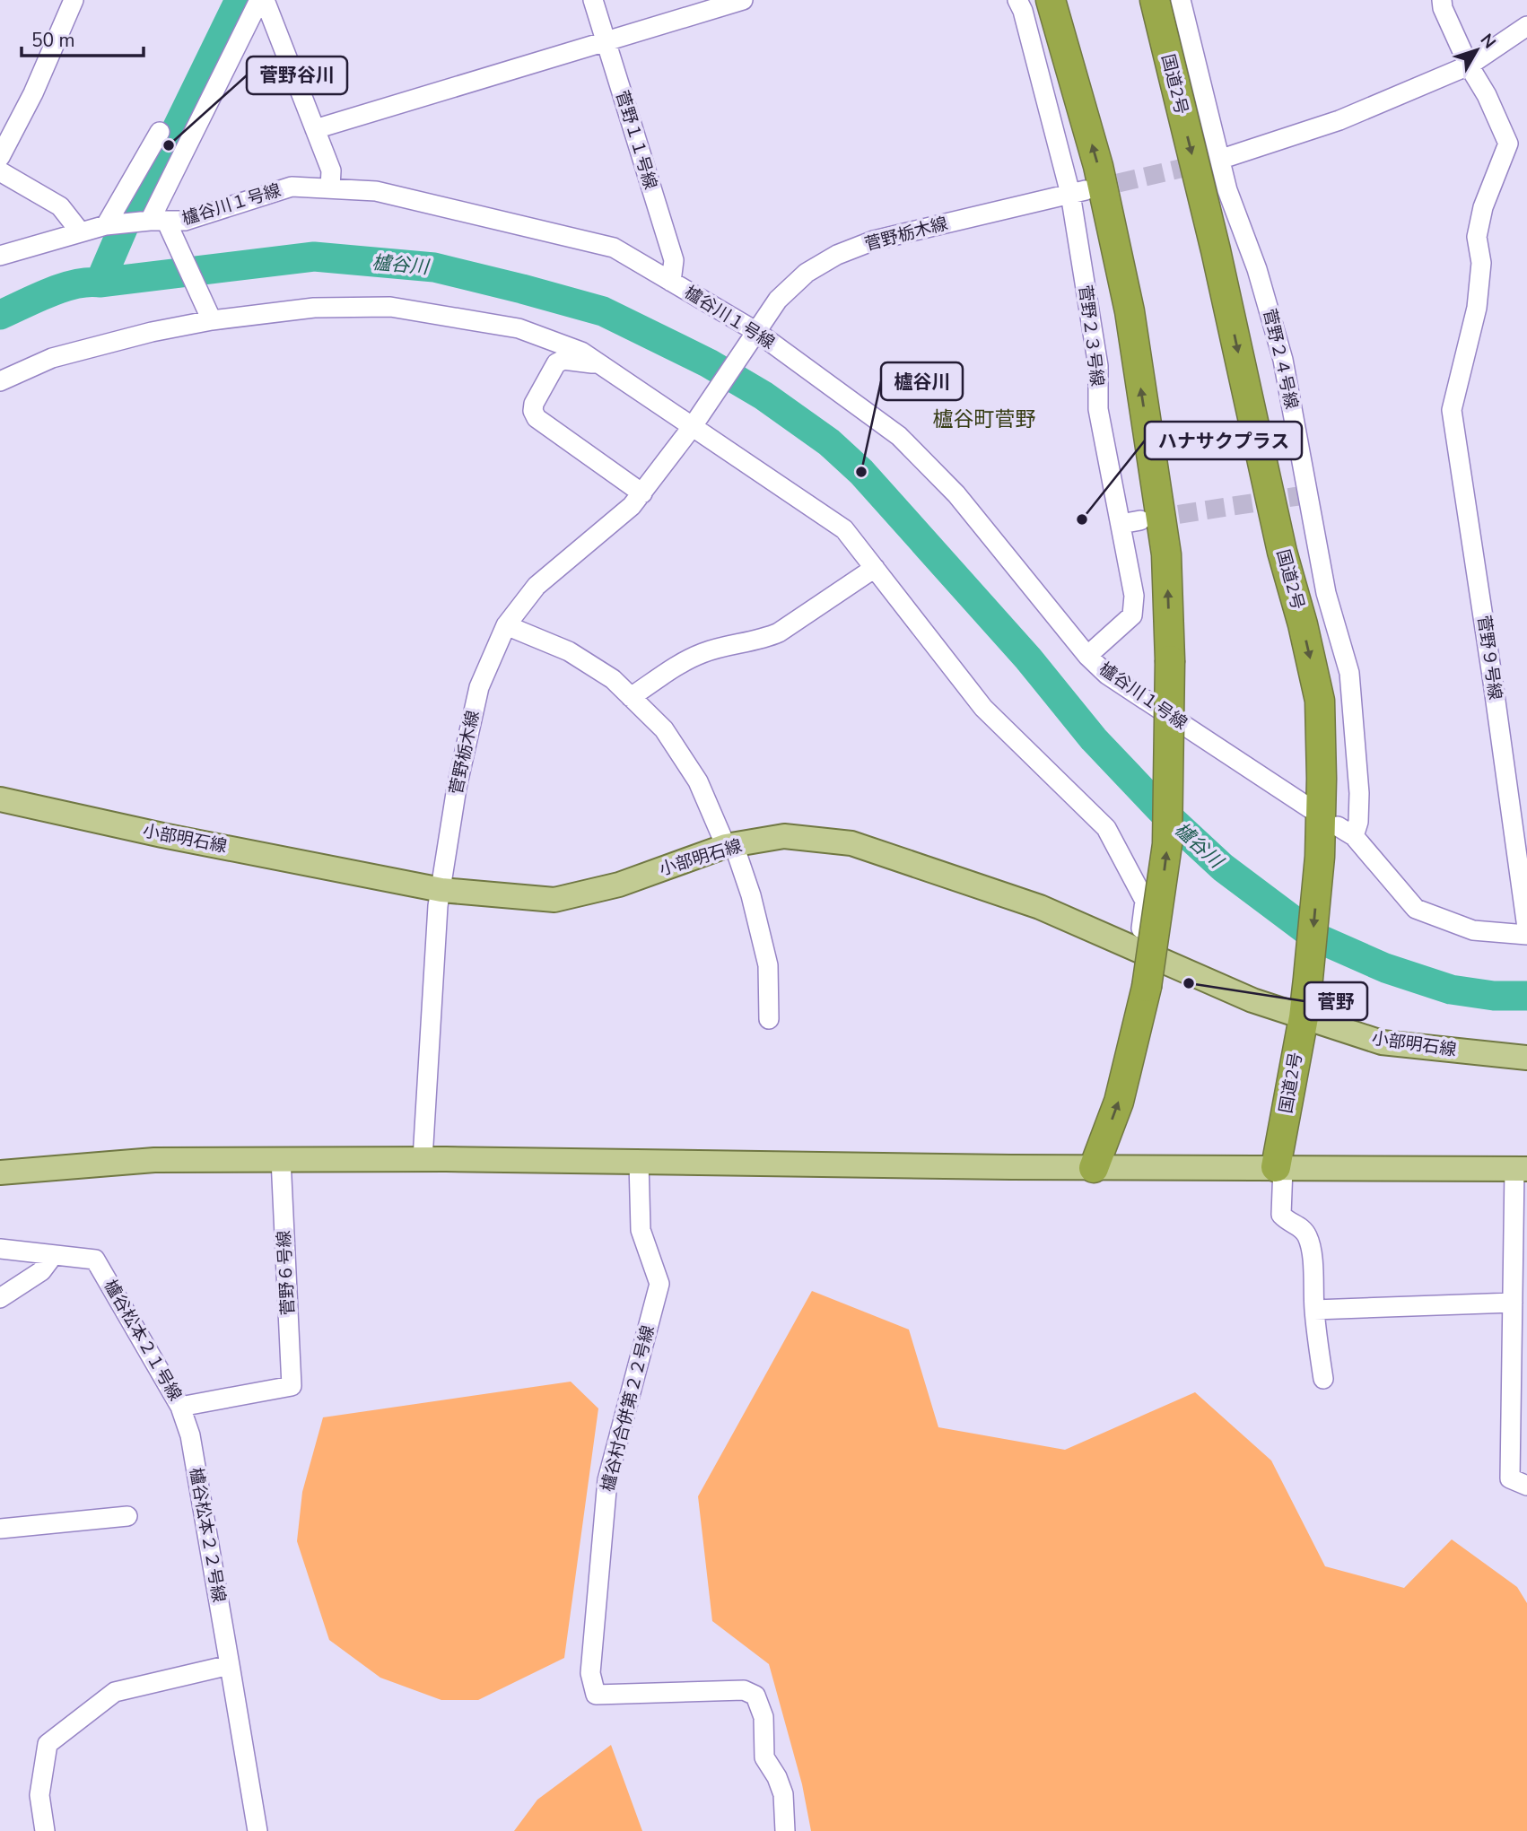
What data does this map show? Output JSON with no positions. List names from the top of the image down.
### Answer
{
  "streets": {
    "highway": ["国道2号"],
    "main road": ["小部明石線"],
    "street": [
      "菅野１１号線",
      "櫨谷川１号線",
      "菅野栃木線",
      "菅野２３号線",
      "菅野２４号線",
      "菅野９号線",
      "菅野６号線",
      "櫨谷松本２１号線",
      "櫨谷村合併第２２号線",
      "櫨谷松本２２号線"
    ]
  },
  "crossings": [
    ["国道2号", "小部明石線"],
    ["菅野１１号線", "櫨谷川１号線"],
    ["櫨谷川１号線", "菅野栃木線"],
    ["櫨谷川１号線", "菅野２３号線"],
    ["菅野栃木線", "菅野２３号線"],
    ["菅野栃木線", "小部明石線"],
    ["菅野６号線", "櫨谷松本２１号線"],
    ["櫨谷松本２１号線", "櫨谷松本２２号線"]
  ],
  "districts": ["櫨谷町菅野"],
  "water": ["櫨谷川"],
  "places": [
    "菅野谷川",
    "櫨谷川",
    "ハナサクプラス",
    "菅野"
  ],
  "scale_bar": "50 m",
  "north": "top right"
}
